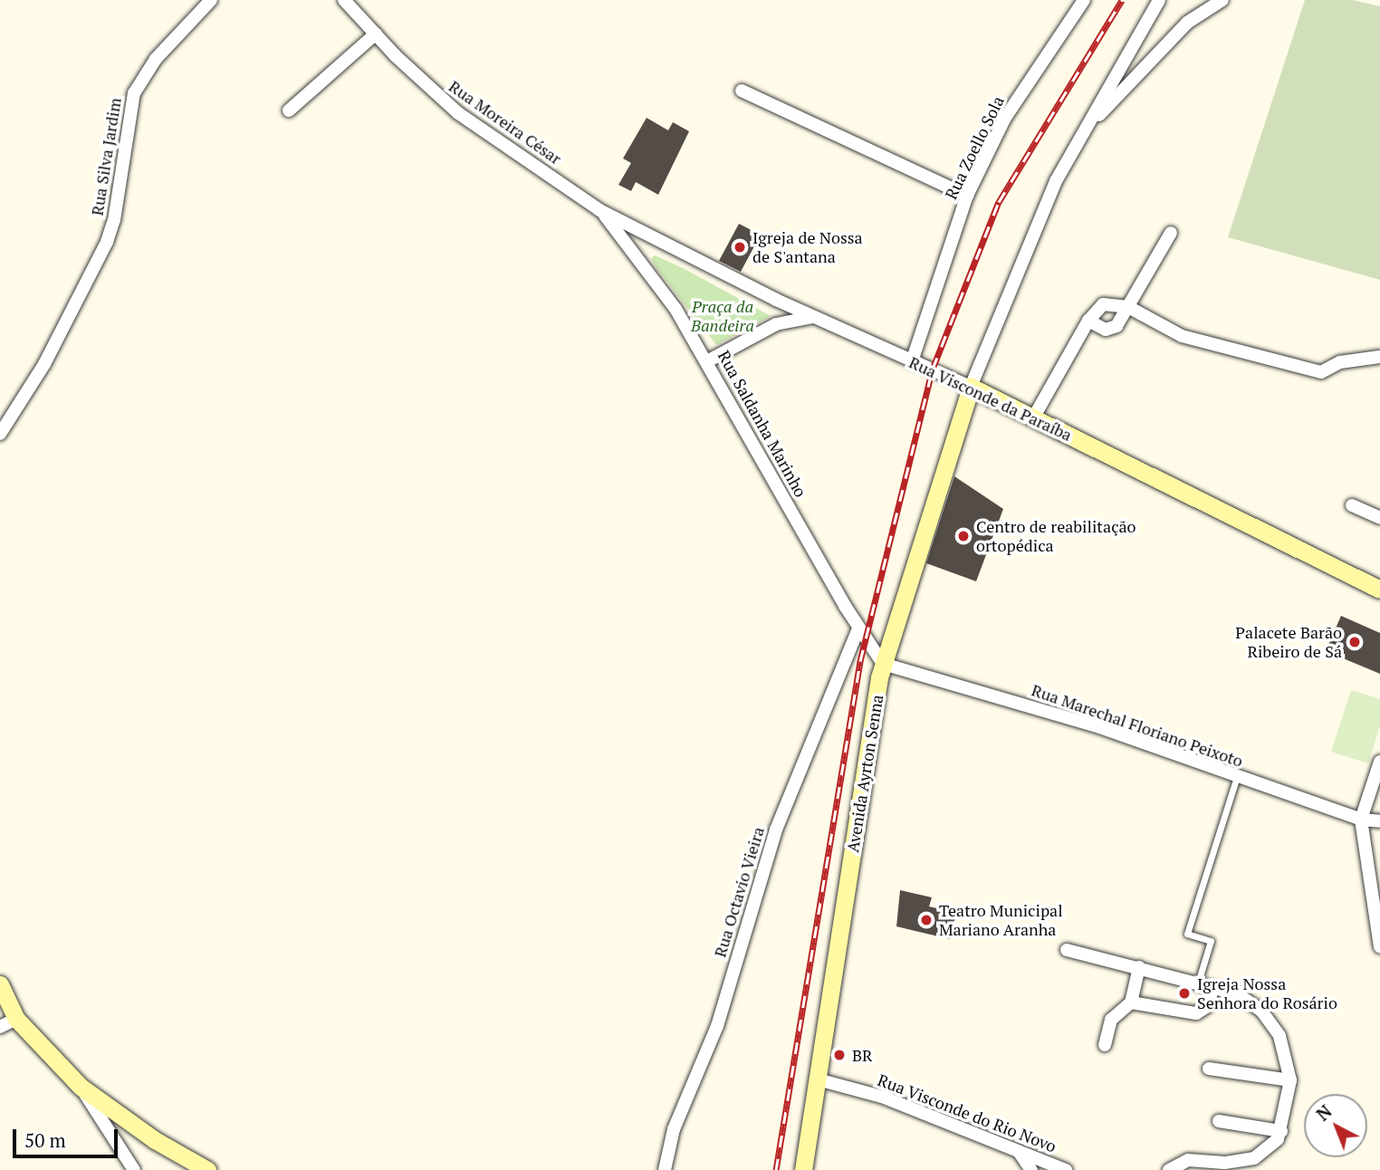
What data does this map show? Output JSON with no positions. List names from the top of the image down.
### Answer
{
  "streets": {
    "main road": ["Rua Visconde da Paraíba", "Avenida Ayrton Senna"],
    "street": [
      "Rua Moreira César",
      "Rua Zoello Sola",
      "Rua Silva Jardim",
      "Rua Saldanha Marinho",
      "Rua Marechal Floriano Peixoto",
      "Rua Octavio Vieira",
      "Rua Visconde do Rio Novo"
    ]
  },
  "crossings": [
    ["Rua Moreira César", "Rua Visconde da Paraíba"],
    ["Rua Moreira César", "Rua Saldanha Marinho"],
    ["Rua Zoello Sola", "Rua Visconde da Paraíba"],
    ["Rua Visconde da Paraíba", "Rua Saldanha Marinho"],
    ["Rua Visconde da Paraíba", "Avenida Ayrton Senna"],
    ["Rua Saldanha Marinho", "Rua Marechal Floriano Peixoto"],
    ["Rua Saldanha Marinho", "Avenida Ayrton Senna"],
    ["Rua Saldanha Marinho", "Rua Octavio Vieira"],
    ["Rua Marechal Floriano Peixoto", "Avenida Ayrton Senna"],
    ["Avenida Ayrton Senna", "Rua Visconde do Rio Novo"]
  ],
  "parks": ["Praça da Bandeira"],
  "places": [
    "Igreja de Nossa de S'antana",
    "Centro de reabilitação ortopédica",
    "Palacete Barão Ribeiro de Sá",
    "Teatro Municipal Mariano Aranha",
    "Igreja Nossa Senhora do Rosário",
    "BR"
  ],
  "scale_bar": "50 m",
  "north": "top left"
}
